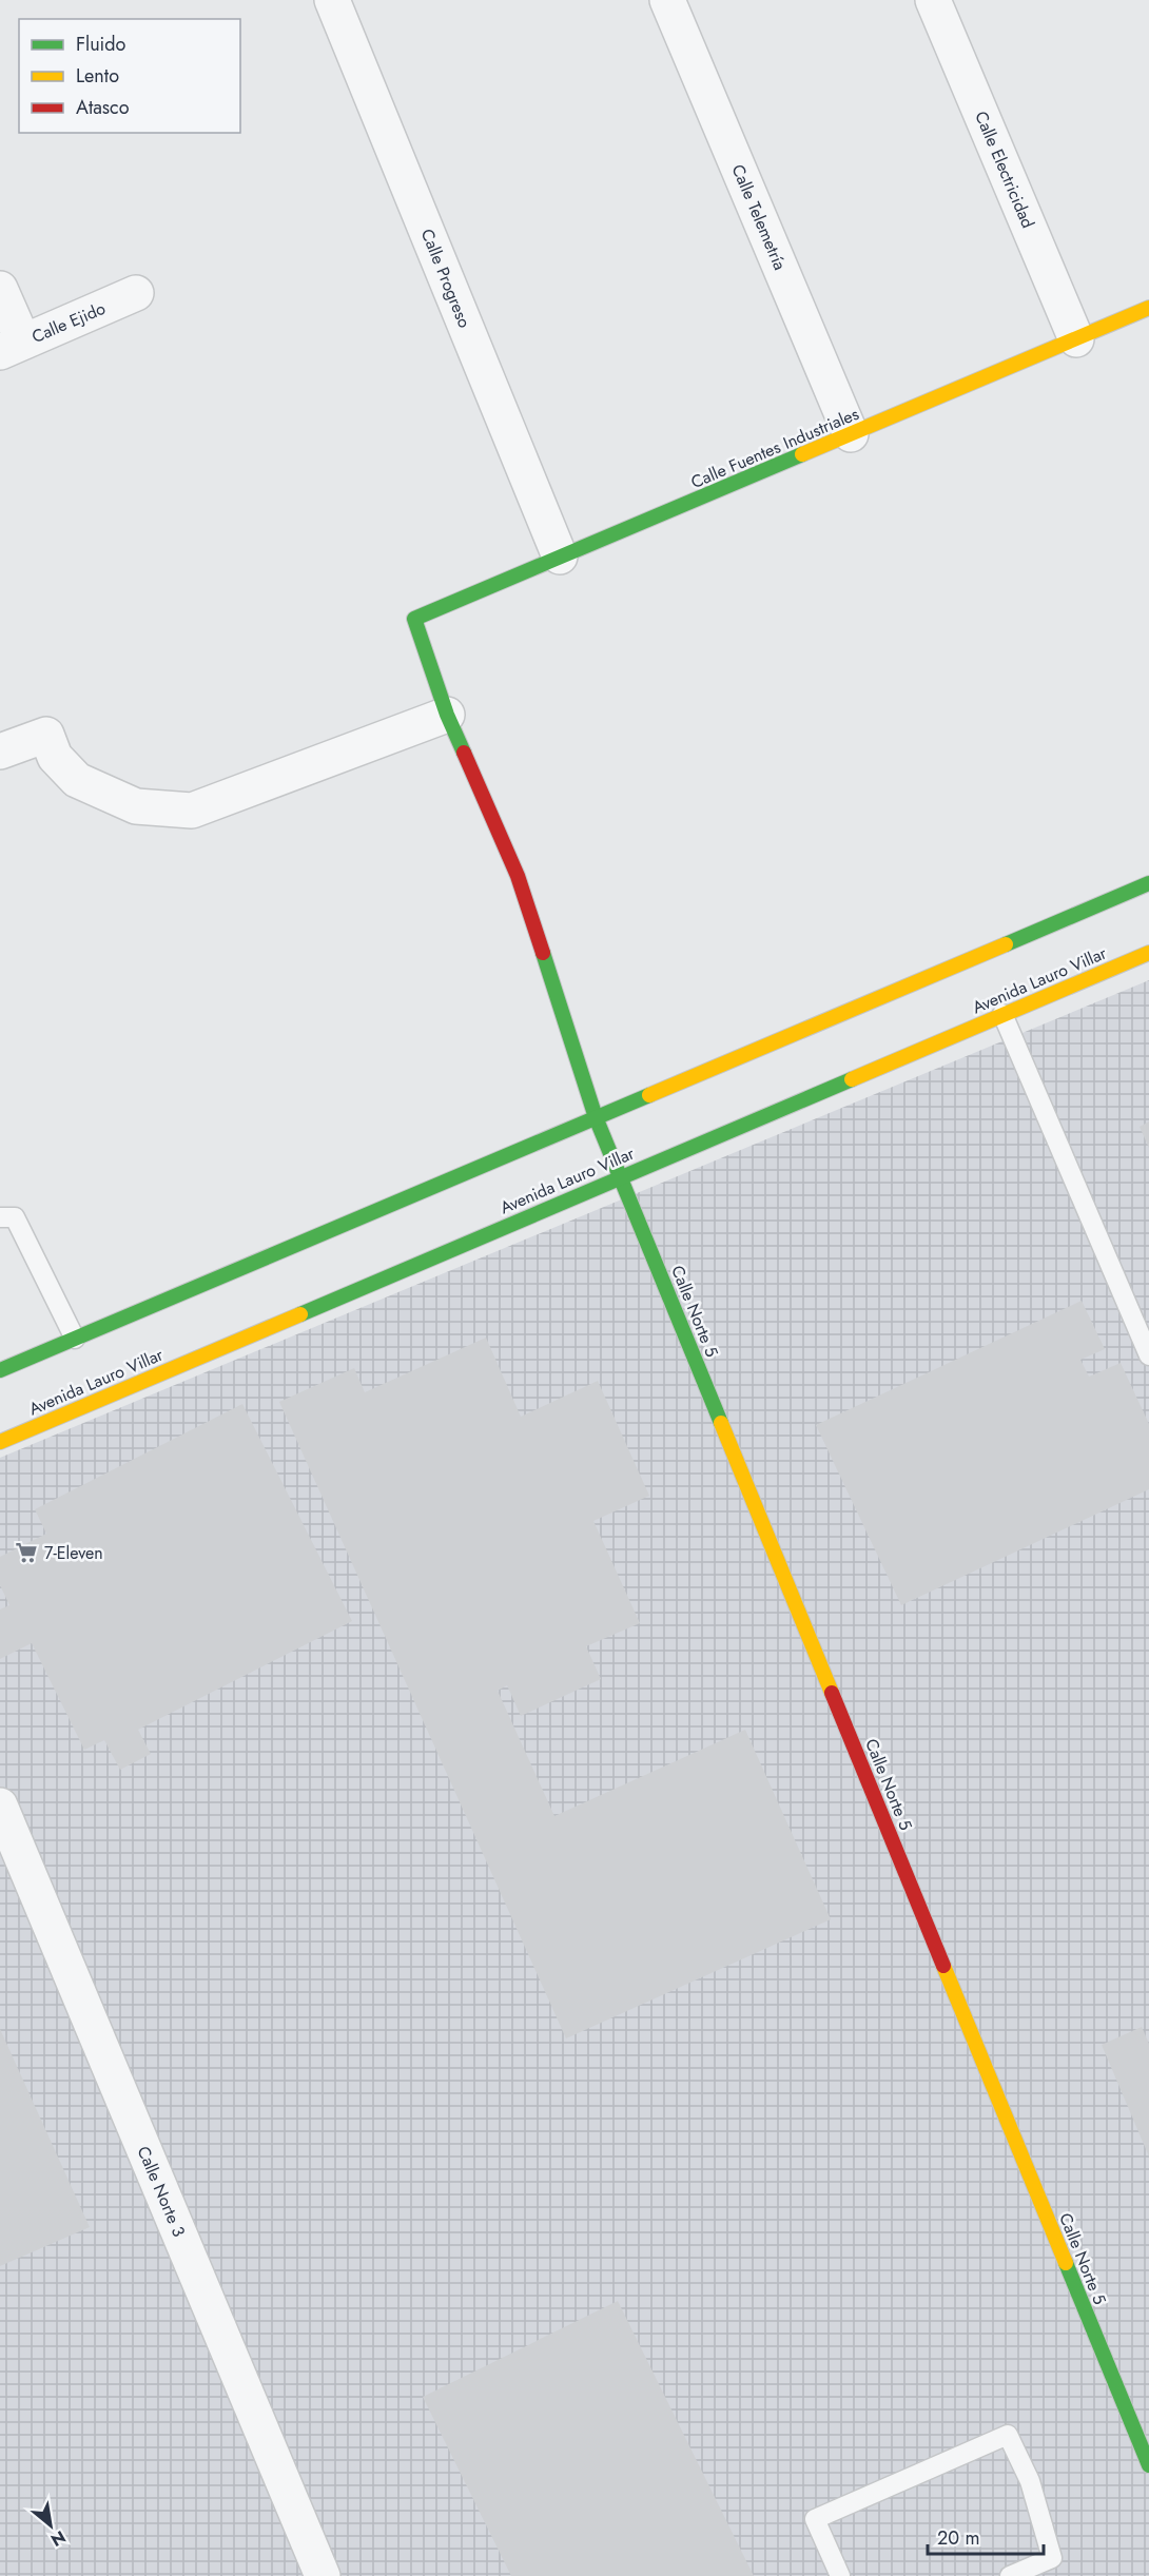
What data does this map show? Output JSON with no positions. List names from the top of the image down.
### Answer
{
  "streets": {
    "street": [
      "Calle Electricidad",
      "Calle Telemetría",
      "Calle Progreso",
      "Calle Ejido",
      "Calle Fuentes Industriales",
      "Avenida Lauro Villar",
      "Calle Norte 5",
      "Calle Norte 3"
    ]
  },
  "crossings": [
    ["Calle Electricidad", "Calle Fuentes Industriales"],
    ["Calle Telemetría", "Calle Fuentes Industriales"],
    ["Calle Progreso", "Calle Fuentes Industriales"],
    ["Calle Fuentes Industriales", "Calle Norte 5"],
    ["Avenida Lauro Villar", "Calle Norte 5"]
  ],
  "places": {
    "supermarket": ["7-Eleven"]
  },
  "legend": ["Fluido", "Lento", "Atasco"],
  "scale_bar": "20 m",
  "north": "bottom right"
}
